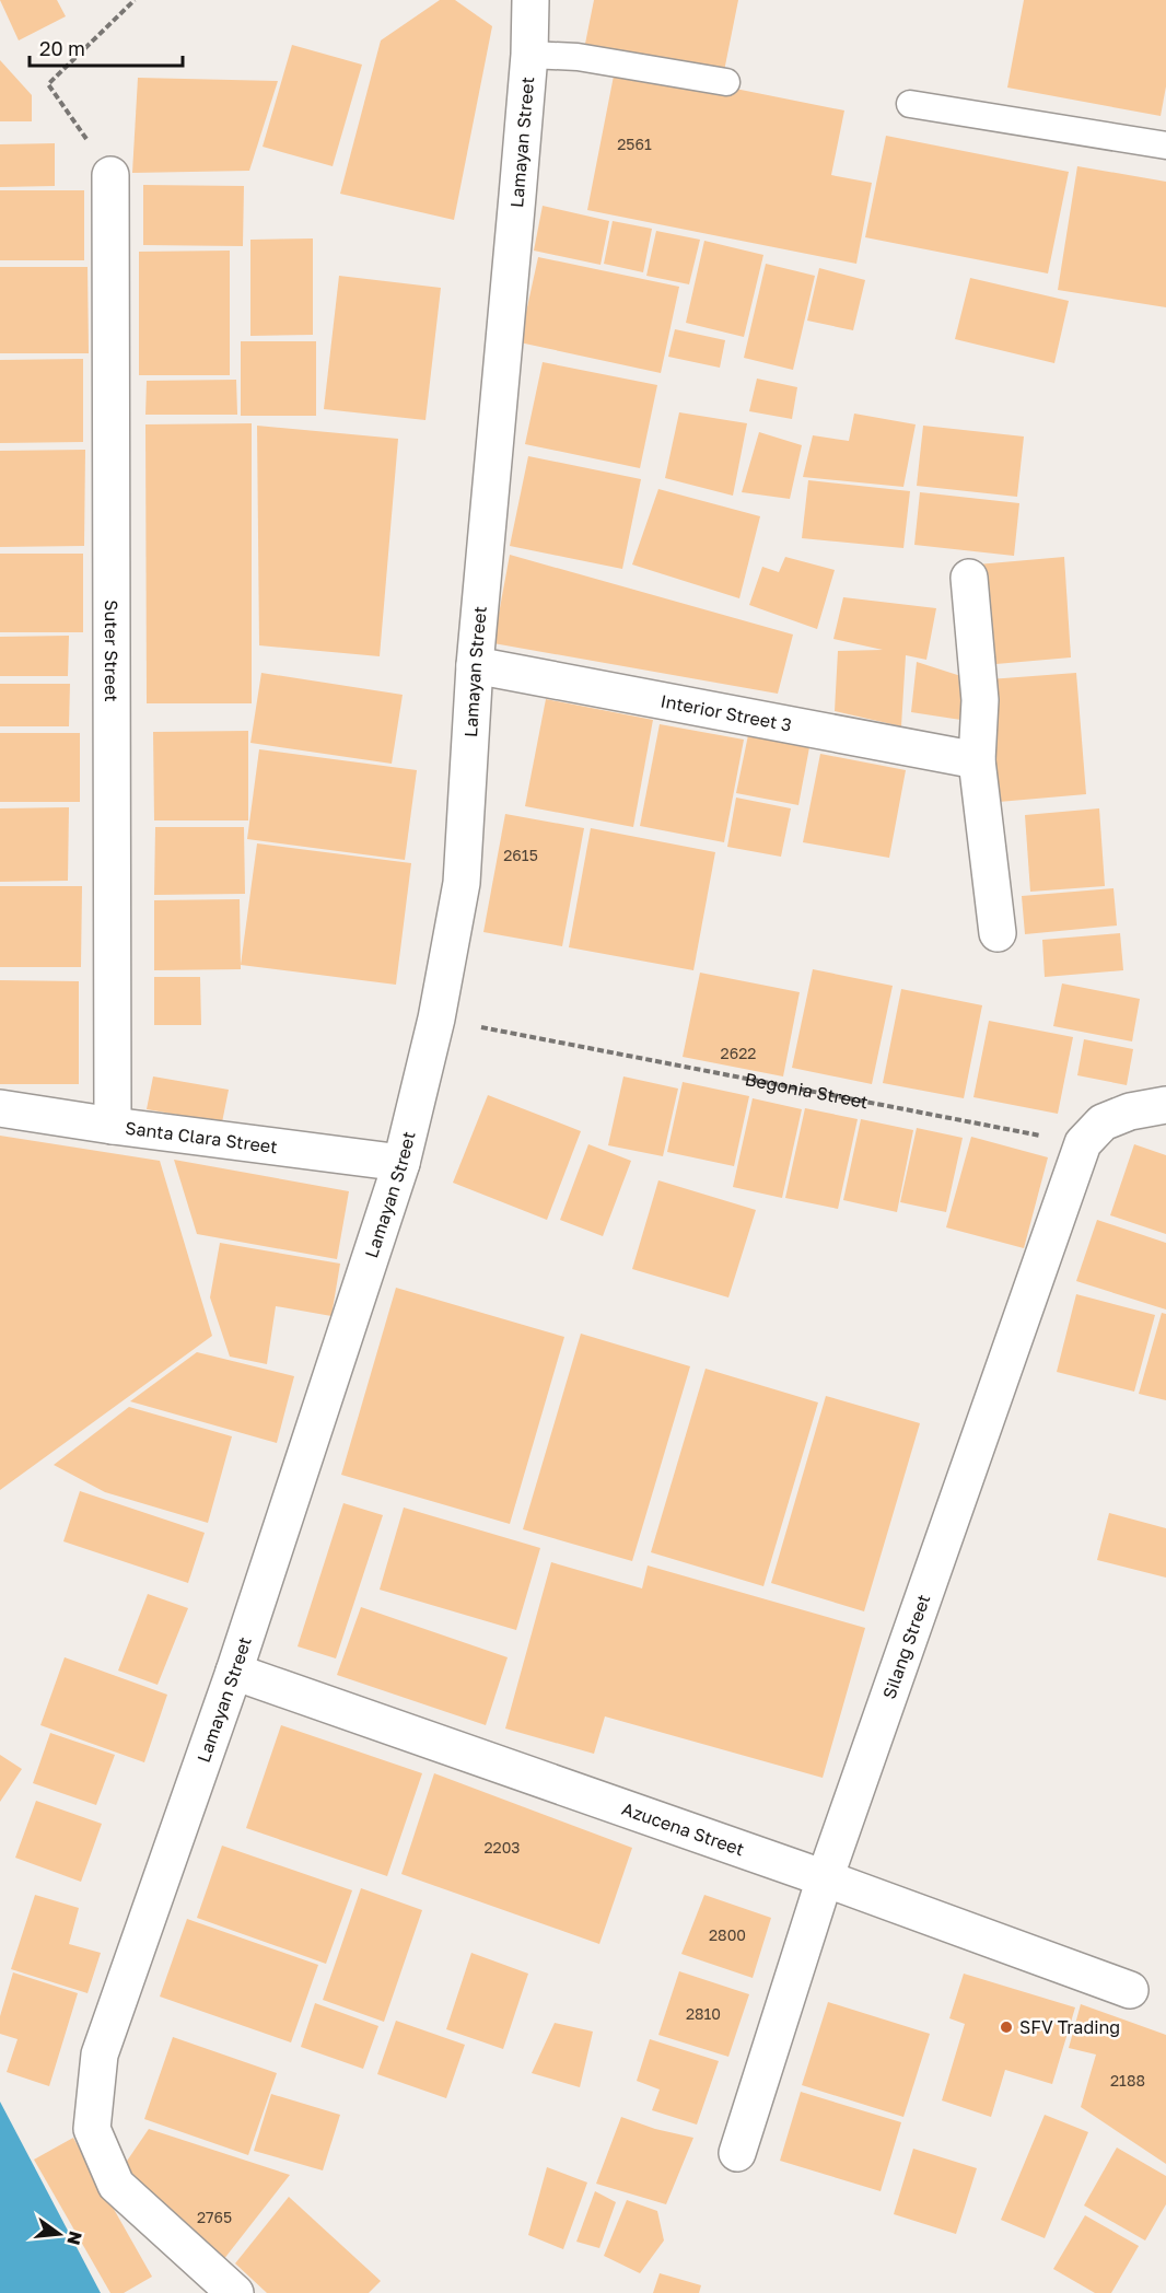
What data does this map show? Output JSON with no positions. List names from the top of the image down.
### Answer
{
  "streets": {
    "street": [
      "Lamayan Street",
      "Suter Street",
      "Interior Street 3",
      "Santa Clara Street",
      "Silang Street",
      "Azucena Street"
    ],
    "path": ["Begonia Street"]
  },
  "crossings": [
    ["Lamayan Street", "Interior Street 3"],
    ["Lamayan Street", "Begonia Street"],
    ["Lamayan Street", "Santa Clara Street"],
    ["Lamayan Street", "Azucena Street"],
    ["Suter Street", "Santa Clara Street"],
    ["Begonia Street", "Silang Street"],
    ["Silang Street", "Azucena Street"]
  ],
  "places": ["SFV Trading"],
  "house_numbers": [
    "2561",
    "2615",
    "2622",
    "2203",
    "2800",
    "2810",
    "2188",
    "2765"
  ],
  "scale_bar": "20 m",
  "north": "right"
}
